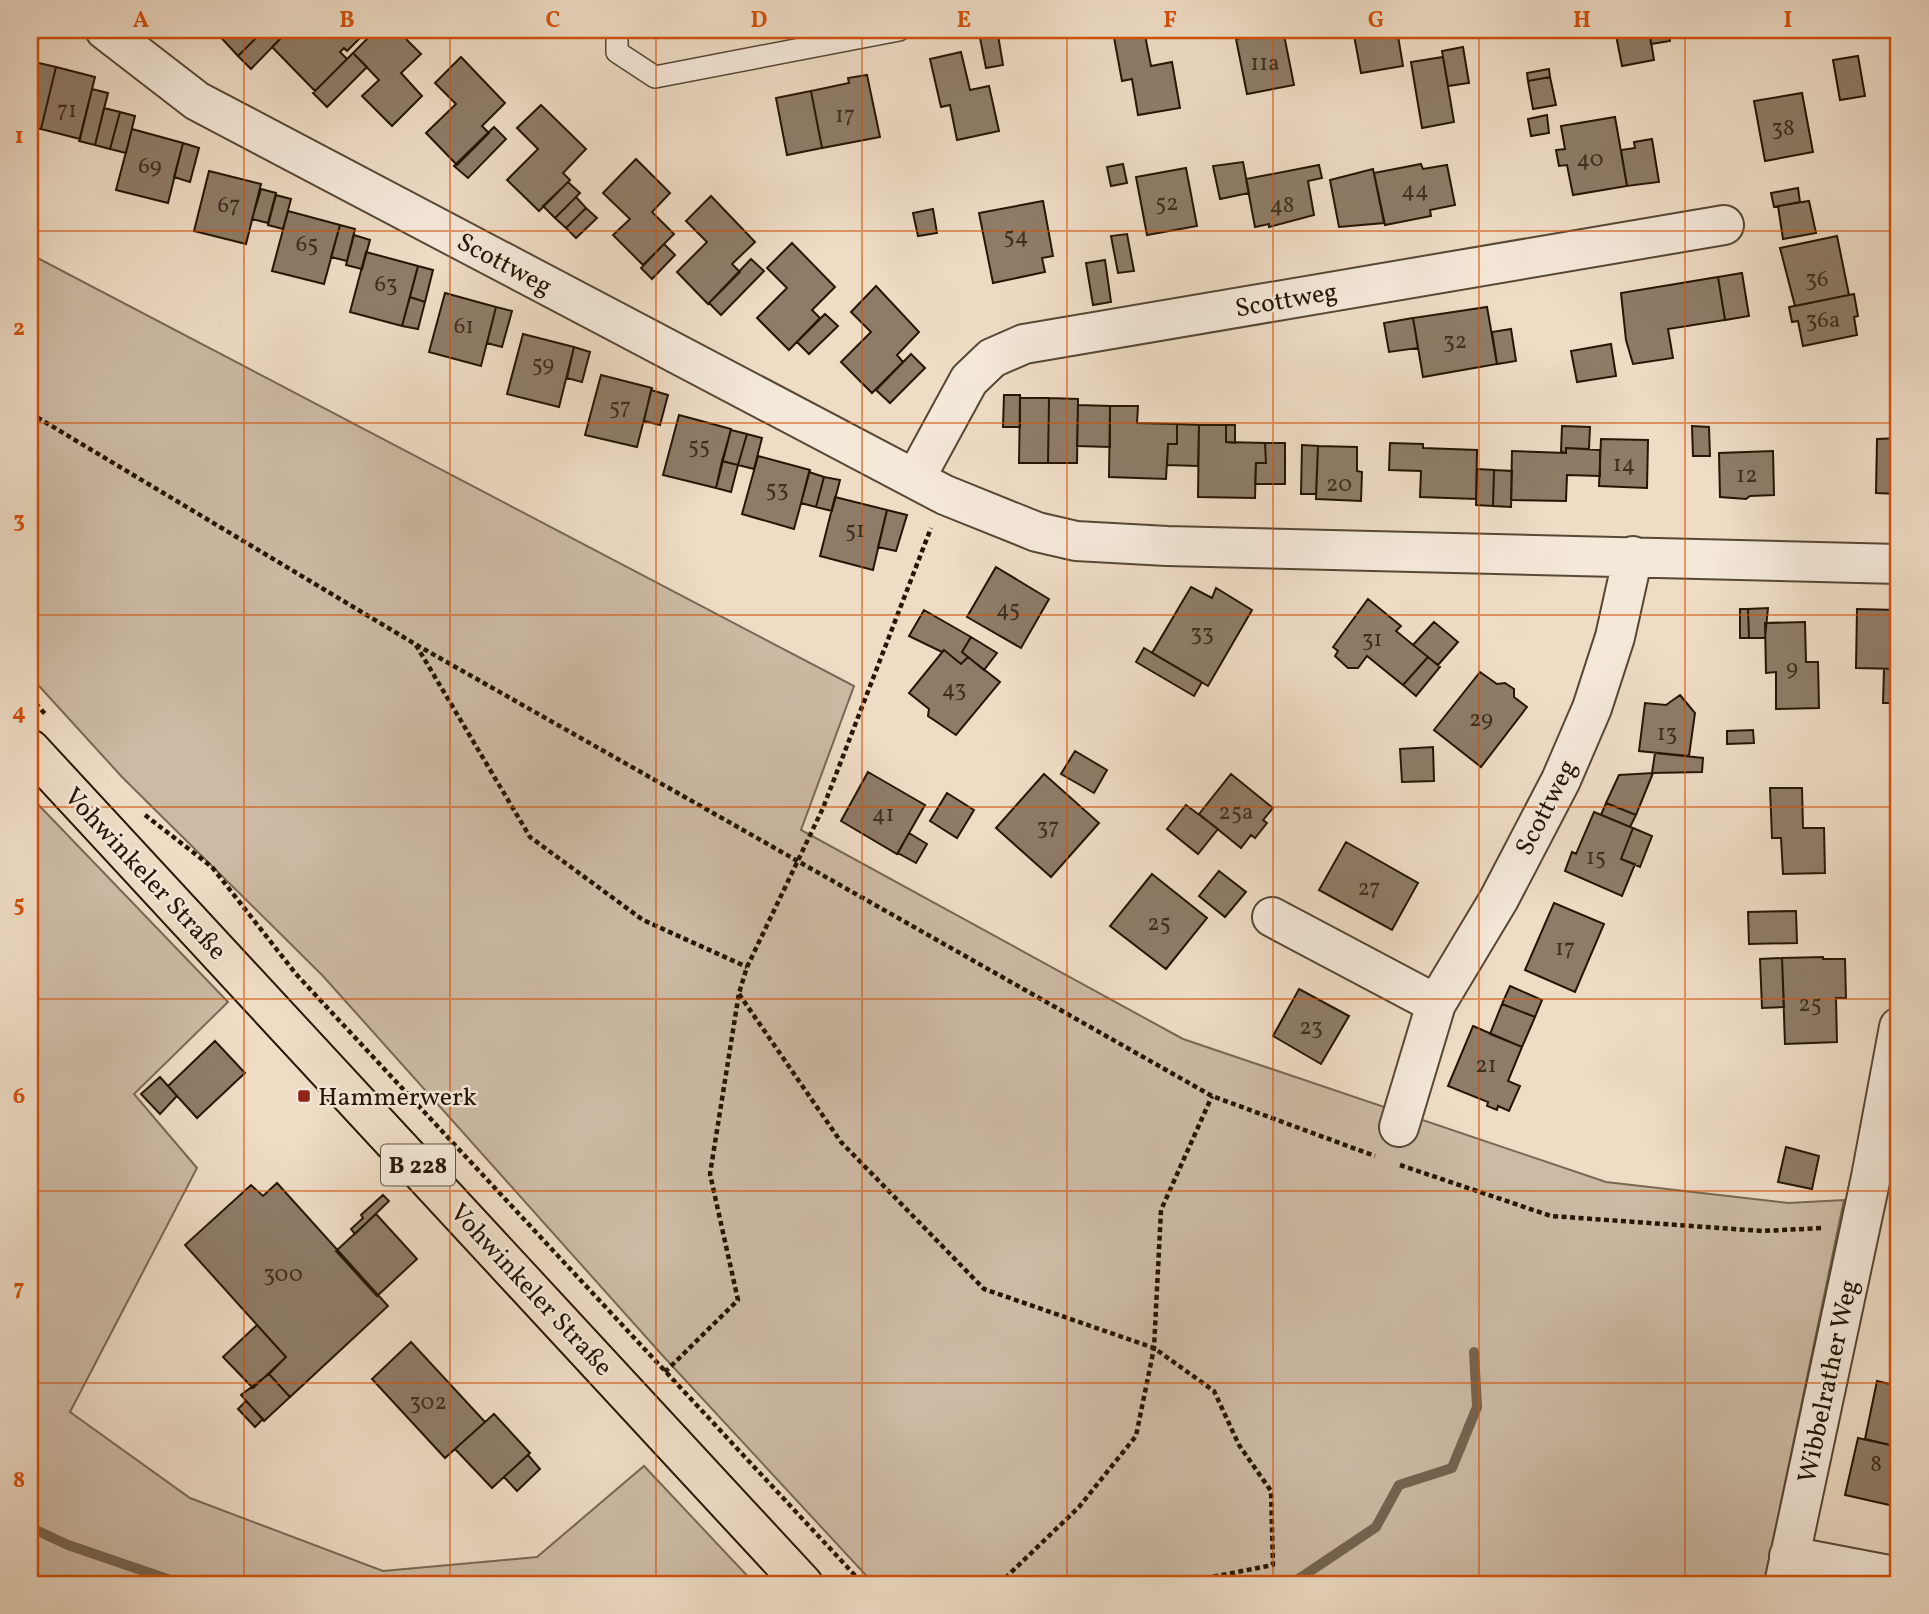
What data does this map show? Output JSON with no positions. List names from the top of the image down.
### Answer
{
  "streets": {
    "main road": ["Vohwinkeler Straße", "B 228"],
    "street": ["Scottweg", "Wibbelrather Weg"]
  },
  "places": {
    "transit": ["Hammerwerk"]
  },
  "house_numbers": [
    "11a",
    "71",
    "17",
    "38",
    "40",
    "69",
    "44",
    "52",
    "67",
    "48",
    "54",
    "65",
    "36",
    "63",
    "36a",
    "61",
    "32",
    "59",
    "57",
    "55",
    "14",
    "12",
    "20",
    "53",
    "51",
    "45",
    "33",
    "31",
    "9",
    "43",
    "29",
    "13",
    "25a",
    "41",
    "37",
    "15",
    "27",
    "25",
    "17",
    "25",
    "23",
    "21",
    "300",
    "302",
    "8"
  ],
  "grid": {
    "columns": [
      "A",
      "B",
      "C",
      "D",
      "E",
      "F",
      "G",
      "H",
      "I"
    ],
    "rows": [
      "1",
      "2",
      "3",
      "4",
      "5",
      "6",
      "7",
      "8"
    ]
  }
}
